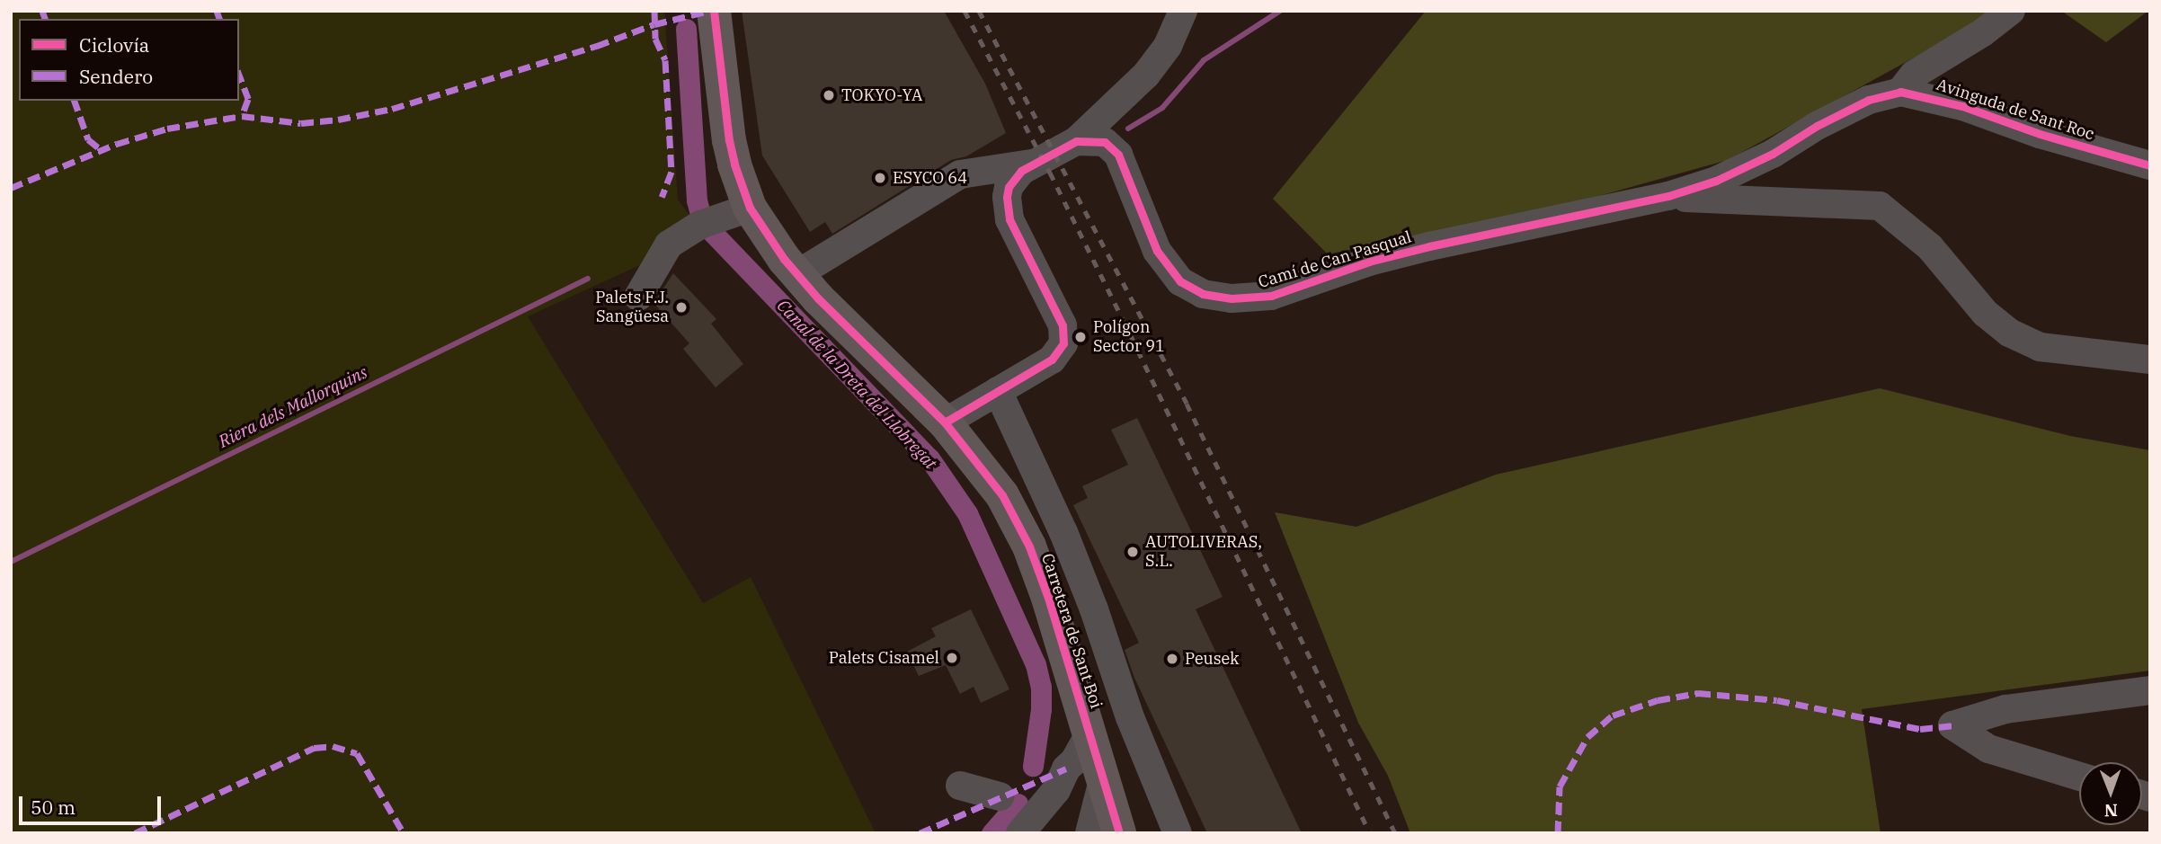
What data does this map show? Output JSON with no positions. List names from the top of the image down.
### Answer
{
  "streets": {
    "main road": ["Carretera de Sant Boi"],
    "street": ["Avinguda de Sant Roc", "Camí de Can Pasqual"]
  },
  "crossings": [
    ["Avinguda de Sant Roc", "Camí de Can Pasqual"]
  ],
  "water": ["Canal de la Dreta del Llobregat", "Riera dels Mallorquins"],
  "places": [
    "TOKYO-YA",
    "ESYCO 64",
    "Palets F.J. Sangüesa",
    "Polígon Sector 91",
    "AUTOLIVERAS, S.L.",
    "Palets Cisamel",
    "Peusek"
  ],
  "legend": ["Ciclovía", "Sendero"],
  "scale_bar": "50 m",
  "north": "bottom"
}
